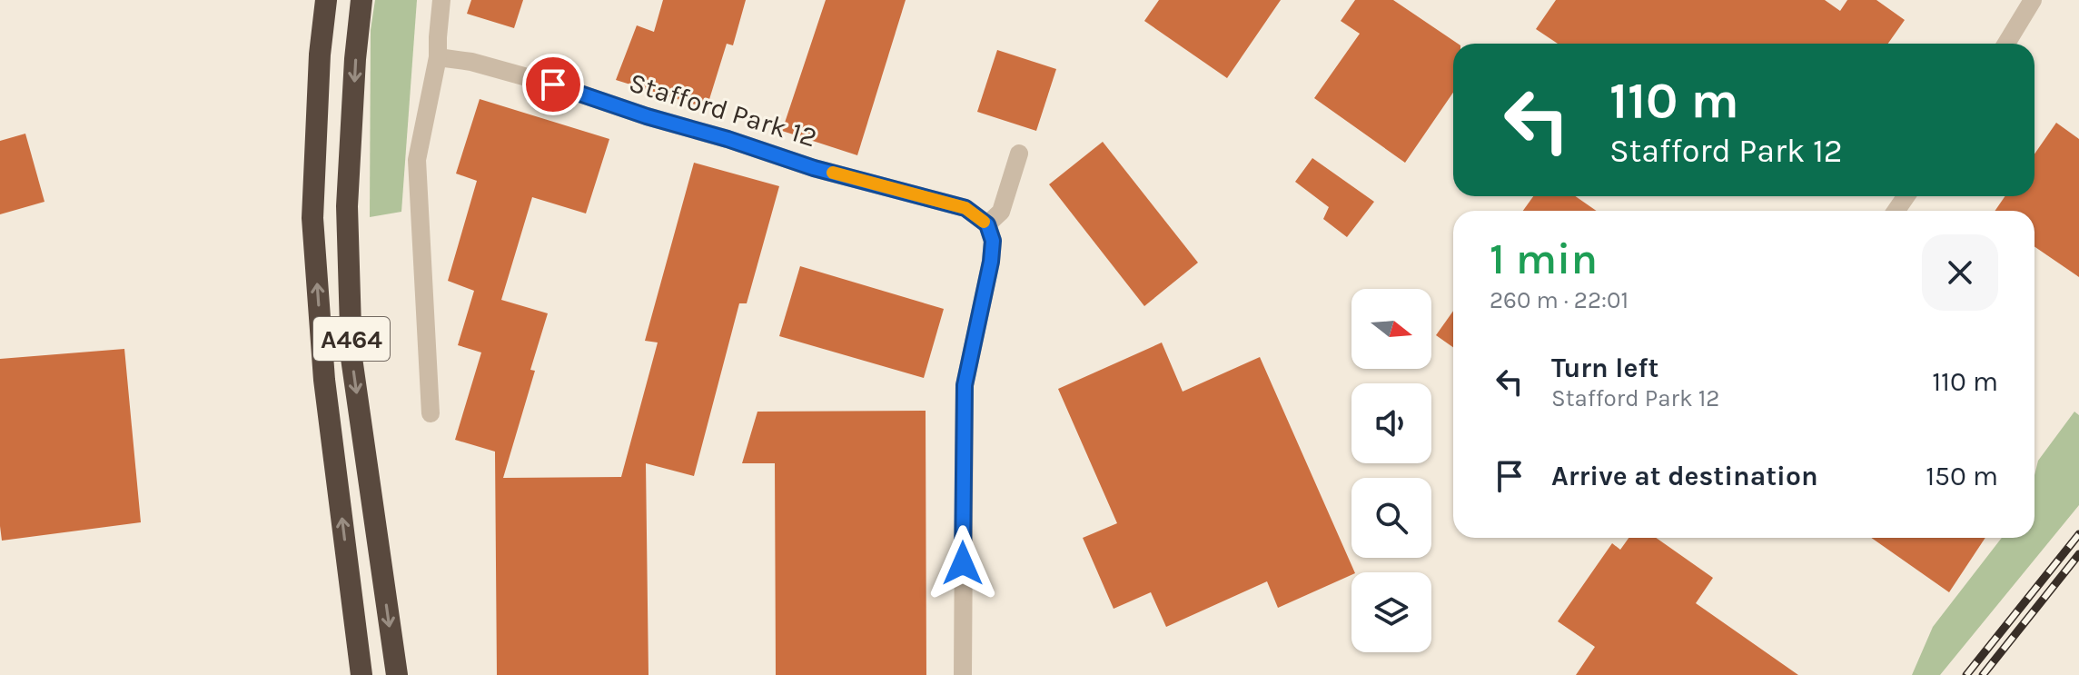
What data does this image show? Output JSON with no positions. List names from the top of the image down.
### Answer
{
  "streets": {
    "highway": ["A464"],
    "street": ["Stafford Park 12"]
  },
  "north": "right",
  "page": {
    "turn": ["110 m", "Stafford Park 12"],
    "heading": ["1 min", "260 m · 22:01"],
    "list": [
      {
        "name": "Turn left",
        "note": "Stafford Park 12",
        "value": "110 m"
      },
      {
        "name": "Arrive at destination",
        "value": "150 m"
      }
    ]
  }
}
